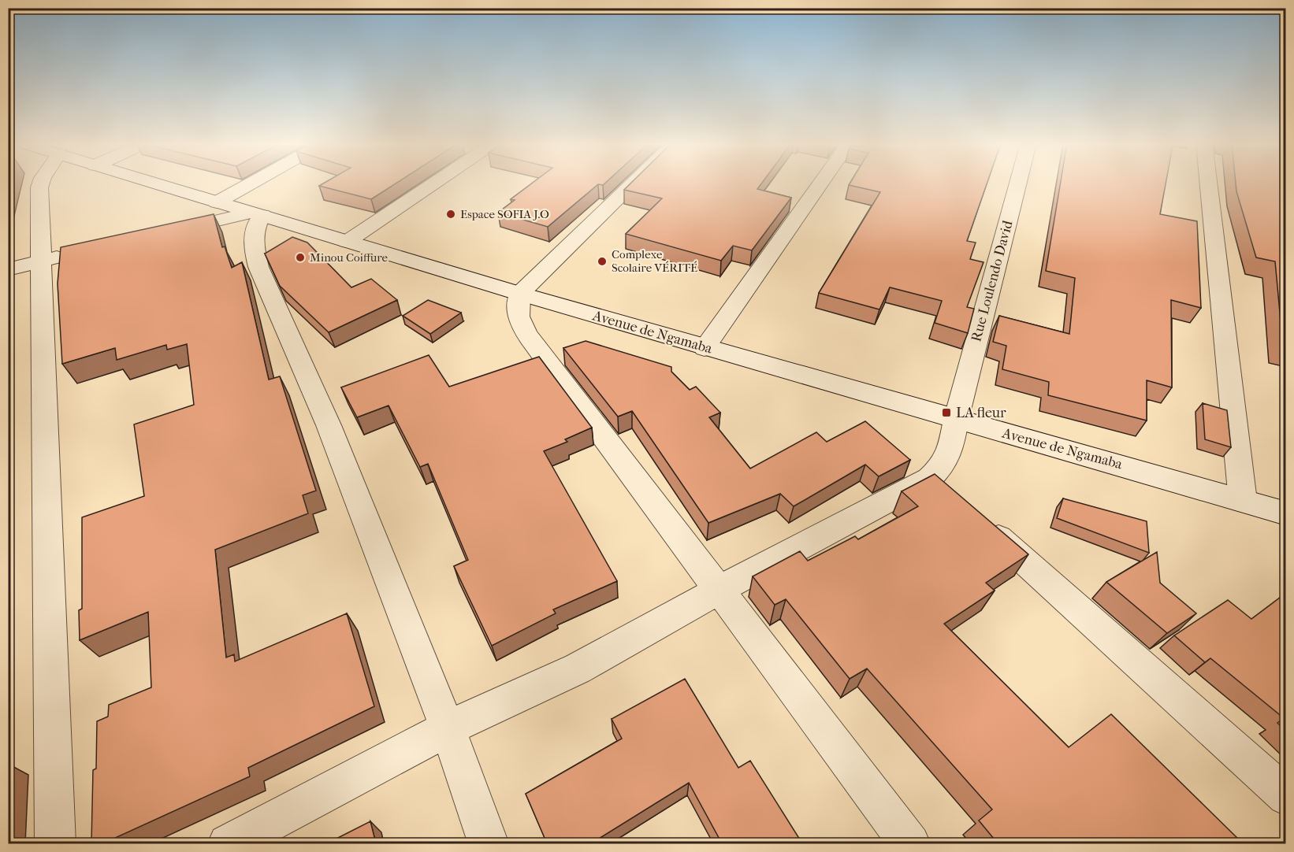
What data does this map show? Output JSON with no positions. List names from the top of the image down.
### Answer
{
  "streets": {
    "street": ["Rue Loulendo David", "Avenue de Ngamaba"]
  },
  "crossings": [
    ["Rue Loulendo David", "Avenue de Ngamaba"]
  ],
  "places": {
    "other": ["Espace SOFIA J.O", "Minou Coiffure", "Complexe Scolaire VÉRITÉ"],
    "transit": ["LA fleur"]
  }
}
